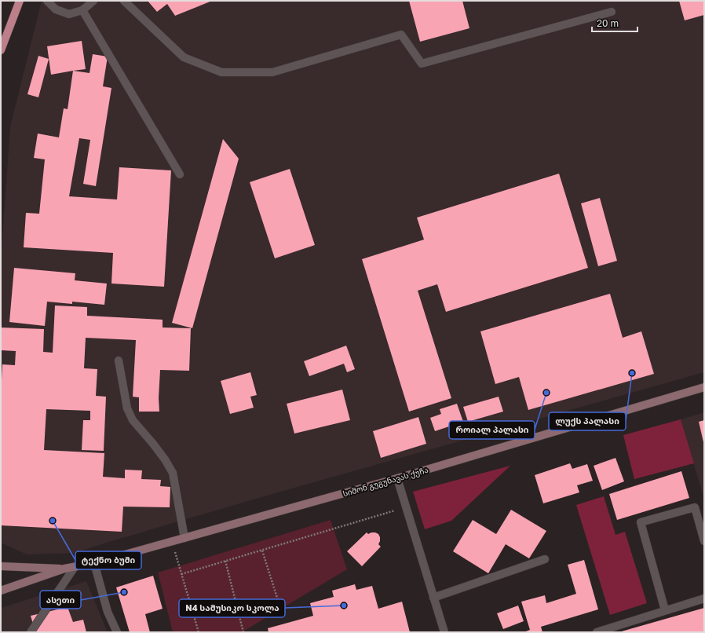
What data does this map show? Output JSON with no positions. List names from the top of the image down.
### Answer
{
  "streets": {
    "main road": ["სიმონ გუგუნავას ქუჩა"]
  },
  "places": [
    "ლუქს პალასი",
    "როიალ პალასი",
    "ტექნო ბუმი",
    "ასეთი",
    "N4 სამუსიკო სკოლა"
  ],
  "scale_bar": "20 m"
}
